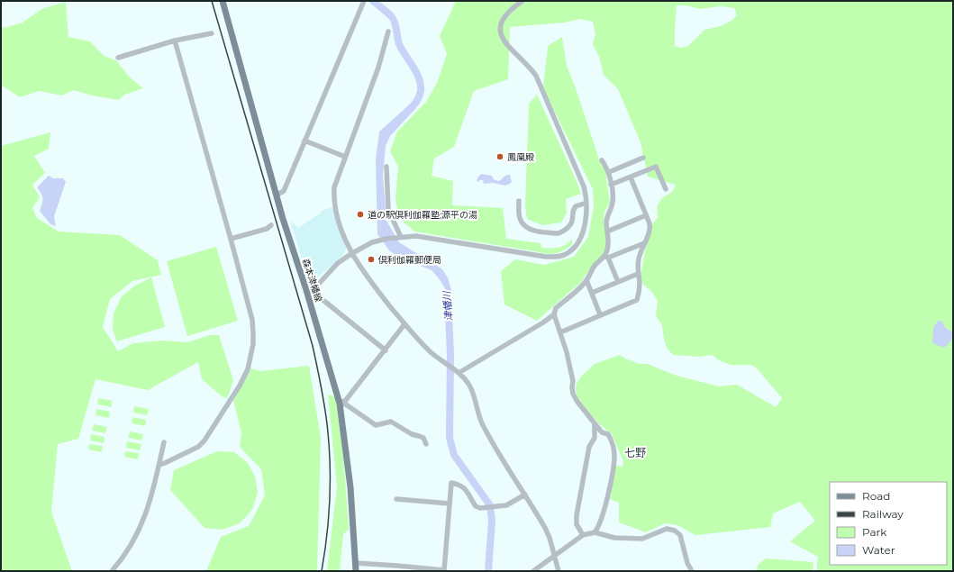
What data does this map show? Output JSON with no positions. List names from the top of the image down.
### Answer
{
  "streets": {
    "main road": ["森本津幡線"]
  },
  "districts": ["七野"],
  "water": ["津幡川"],
  "places": ["鳳凰殿", "道の駅倶利伽羅塾;源平の湯", "倶利伽羅郵便局"],
  "legend": [
    "Road",
    "Railway",
    "Park",
    "Water"
  ]
}
